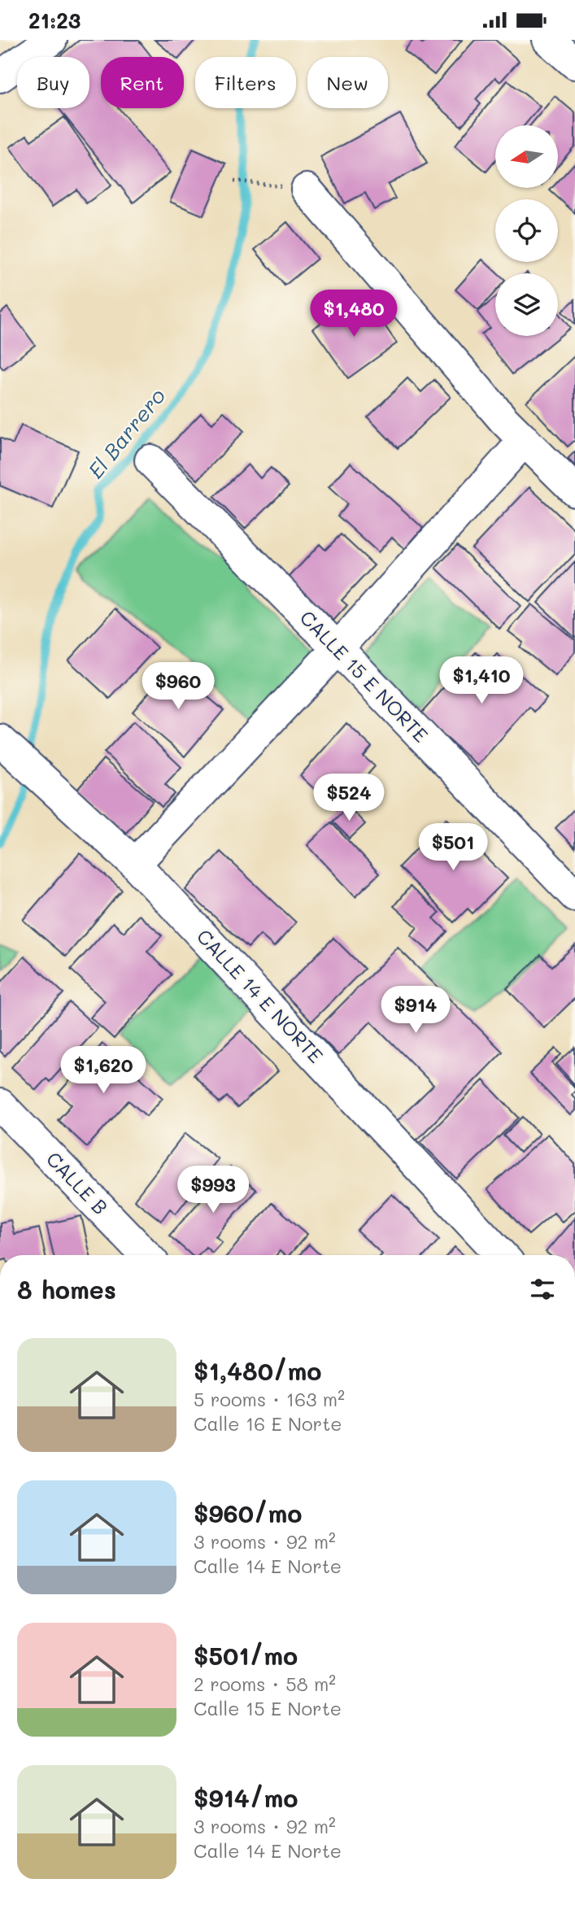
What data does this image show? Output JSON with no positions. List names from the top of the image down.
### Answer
{
  "streets": {
    "street": ["CALLE 15 E NORTE", "CALLE 14 E NORTE", "CALLE B"]
  },
  "water": ["El Barrero"],
  "north": "left",
  "page": {
    "status": "21:23",
    "chip": [
      "Buy",
      "Rent",
      "Filters",
      "New"
    ],
    "price": [
      "$1,480",
      "$1,410",
      "$960",
      "$524",
      "$501",
      "$914",
      "$1,620",
      "$993"
    ],
    "heading": "8 homes",
    "list": [
      {
        "name": "$1,480/mo",
        "note": "5 rooms · 163 m² · Calle 16 E Norte"
      },
      {
        "name": "$960/mo",
        "note": "3 rooms · 92 m² · Calle 14 E Norte"
      },
      {
        "name": "$501/mo",
        "note": "2 rooms · 58 m² · Calle 15 E Norte"
      },
      {
        "name": "$914/mo",
        "note": "3 rooms · 92 m² · Calle 14 E Norte"
      }
    ]
  }
}
